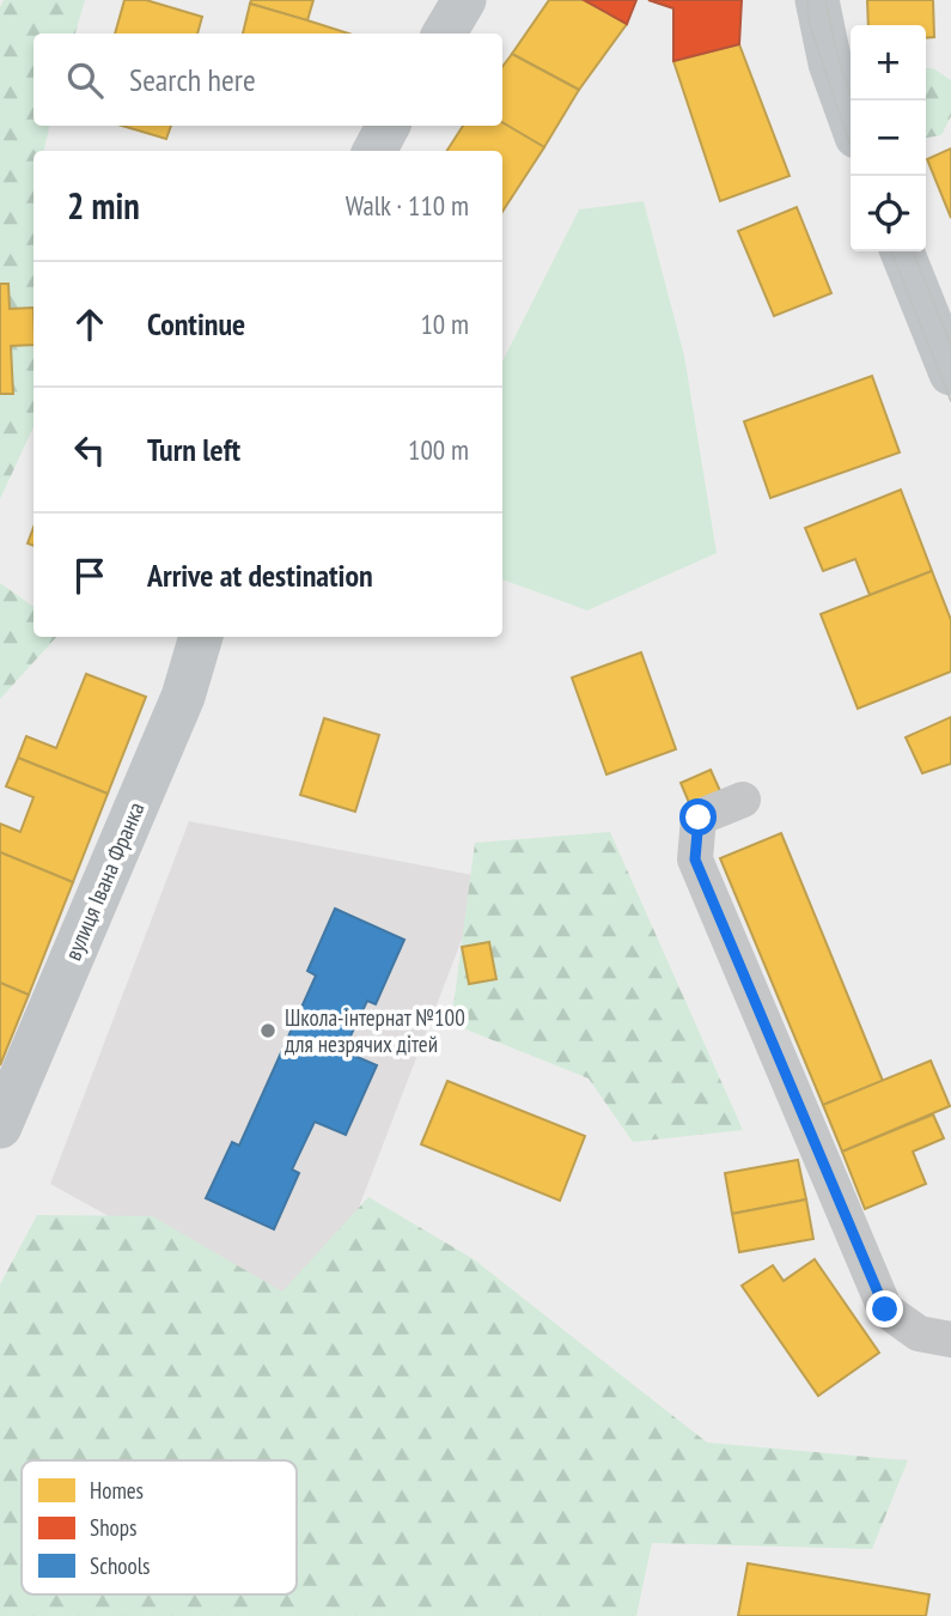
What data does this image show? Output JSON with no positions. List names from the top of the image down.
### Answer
{
  "streets": {
    "main road": ["вулиця Івана Франка"]
  },
  "places": ["Школа-інтернат №100 для незрячих дітей"],
  "legend": ["Homes", "Shops", "Schools"],
  "page": {
    "map_buttons": ["+", "−"],
    "search": "Search here",
    "heading": ["2 min", "Walk · 110 m"],
    "list": [
      ["Continue", "10 m"],
      ["Turn left", "100 m"],
      "Arrive at destination"
    ]
  }
}
